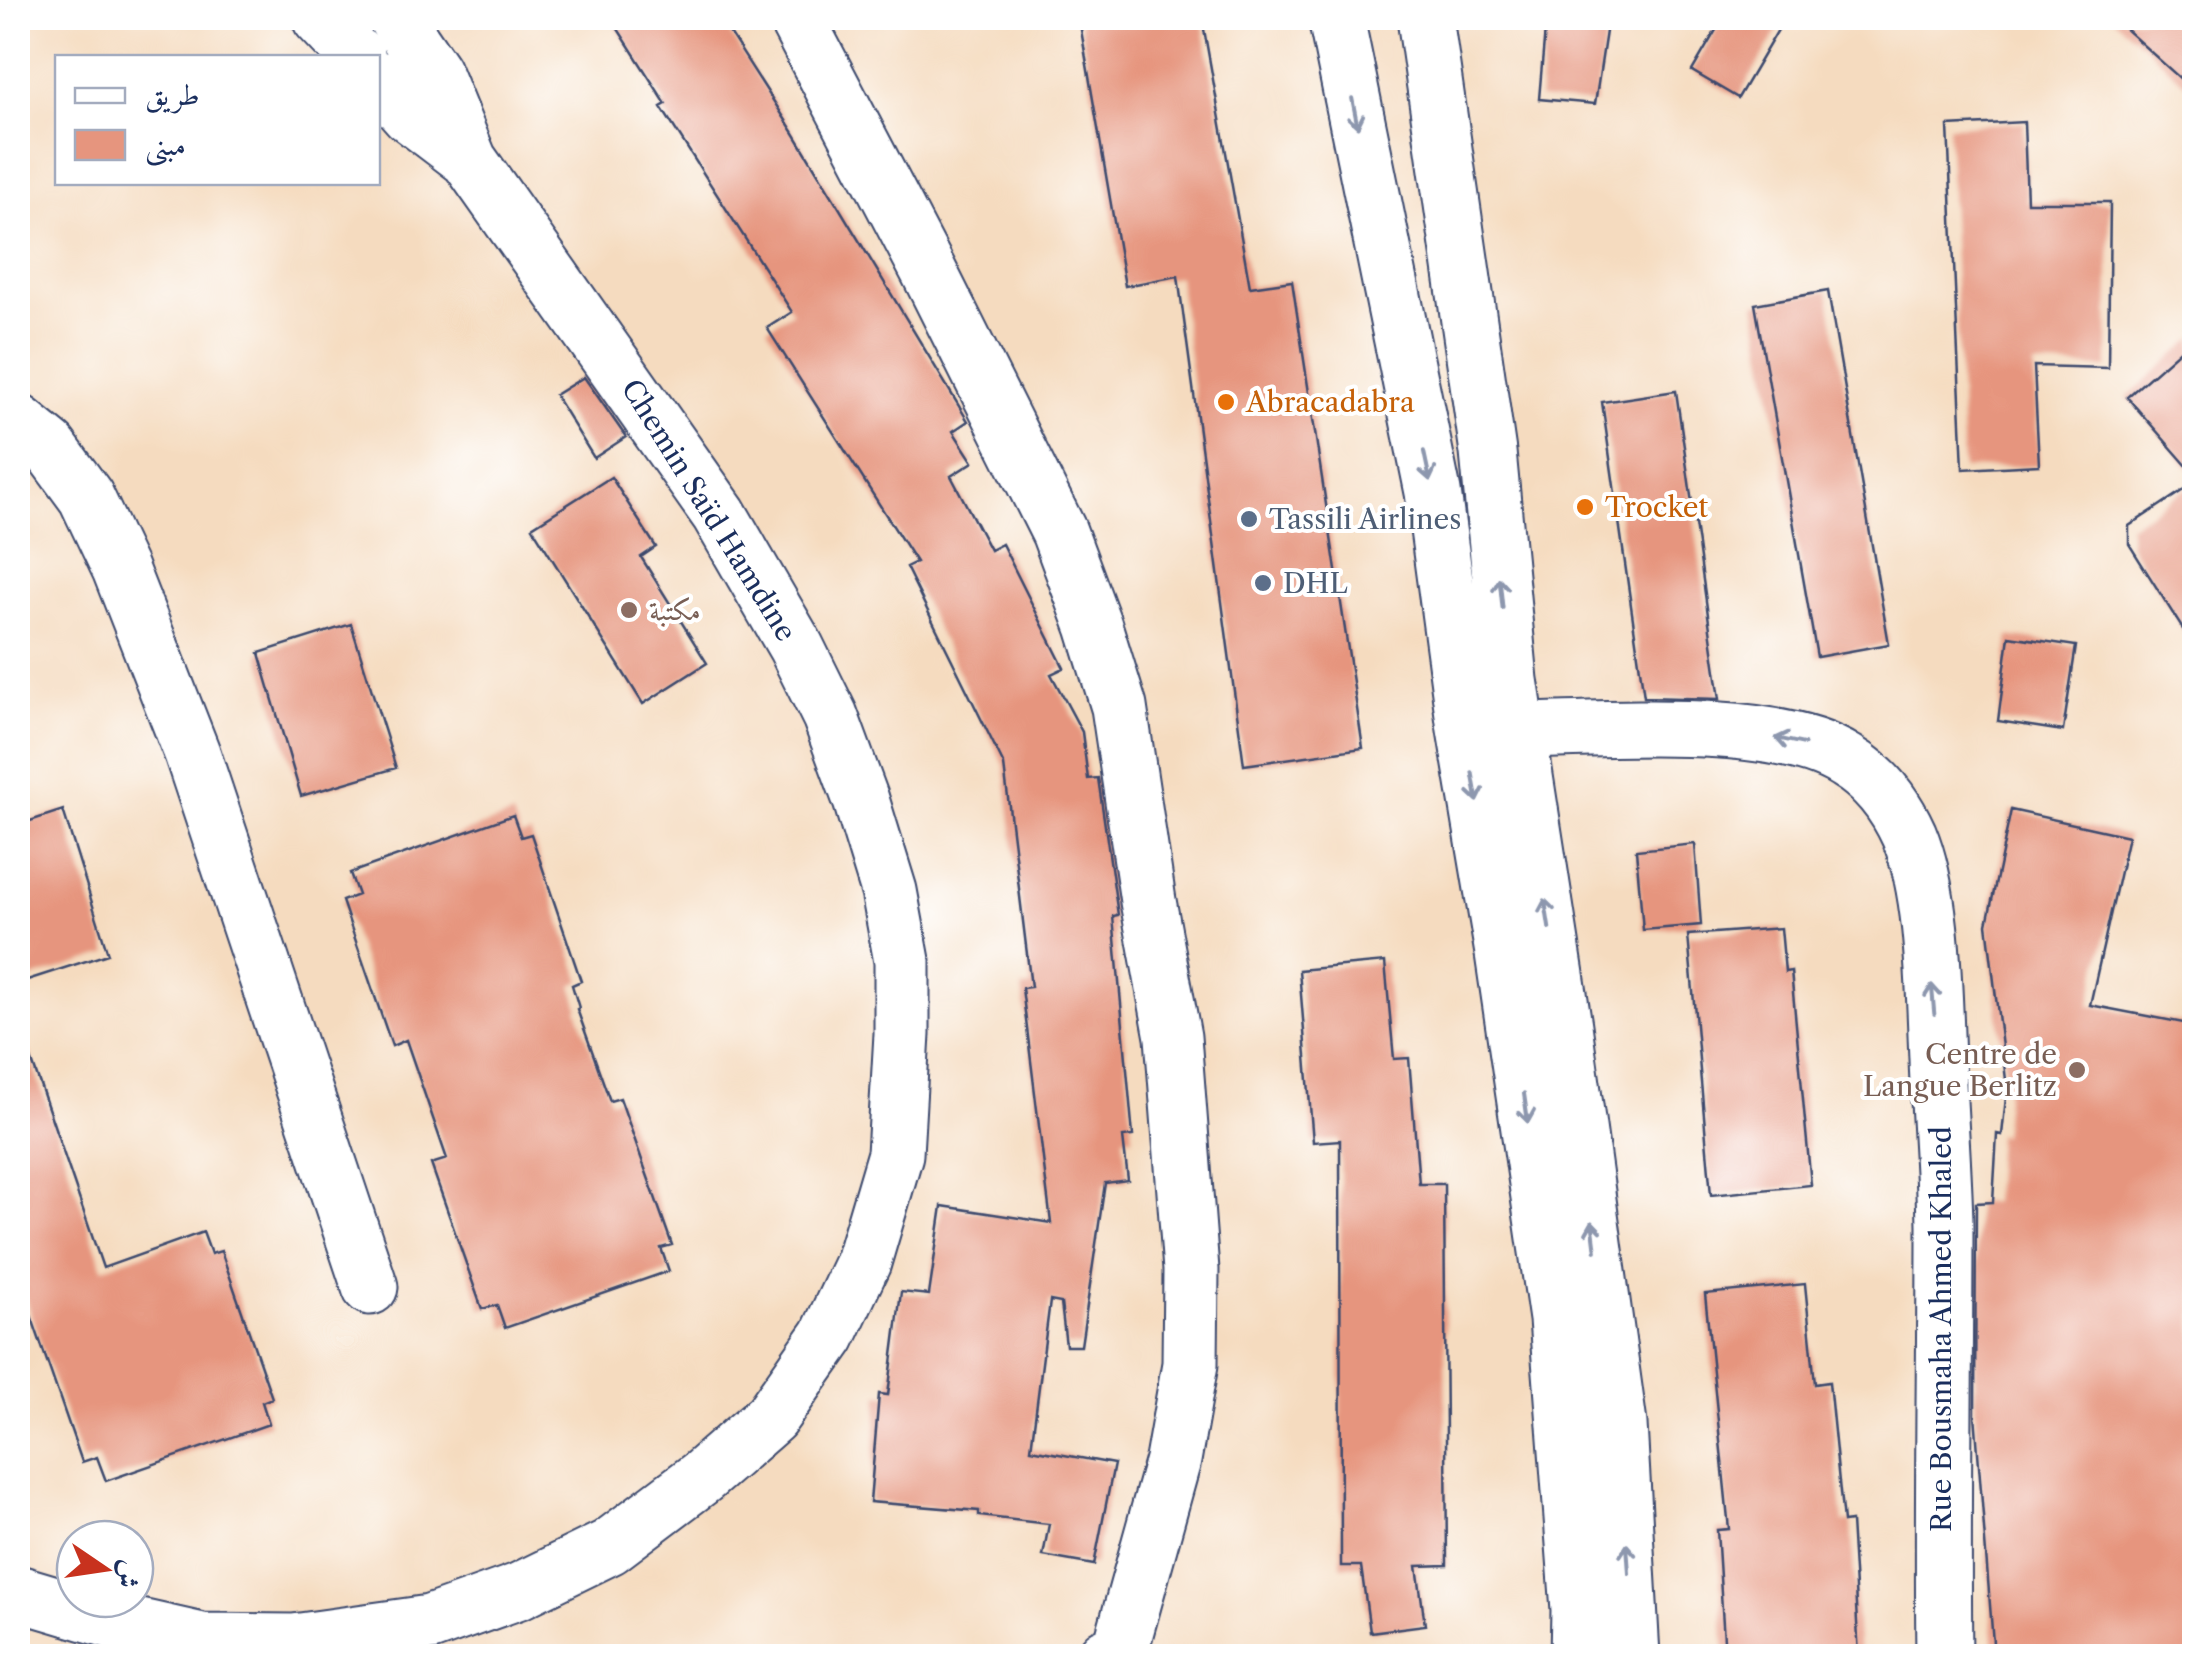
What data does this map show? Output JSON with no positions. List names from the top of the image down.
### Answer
{
  "streets": {
    "main road": ["Chemin Saïd Hamdine", "Rue Bousmaha Ahmed Khaled"]
  },
  "places": [
    "Abracadabra",
    "Trocket",
    "Tassili Airlines",
    "DHL",
    "مكتبة",
    "Centre de Langue Berlitz"
  ],
  "legend": ["طريق", "مبنى"],
  "north": "right"
}
